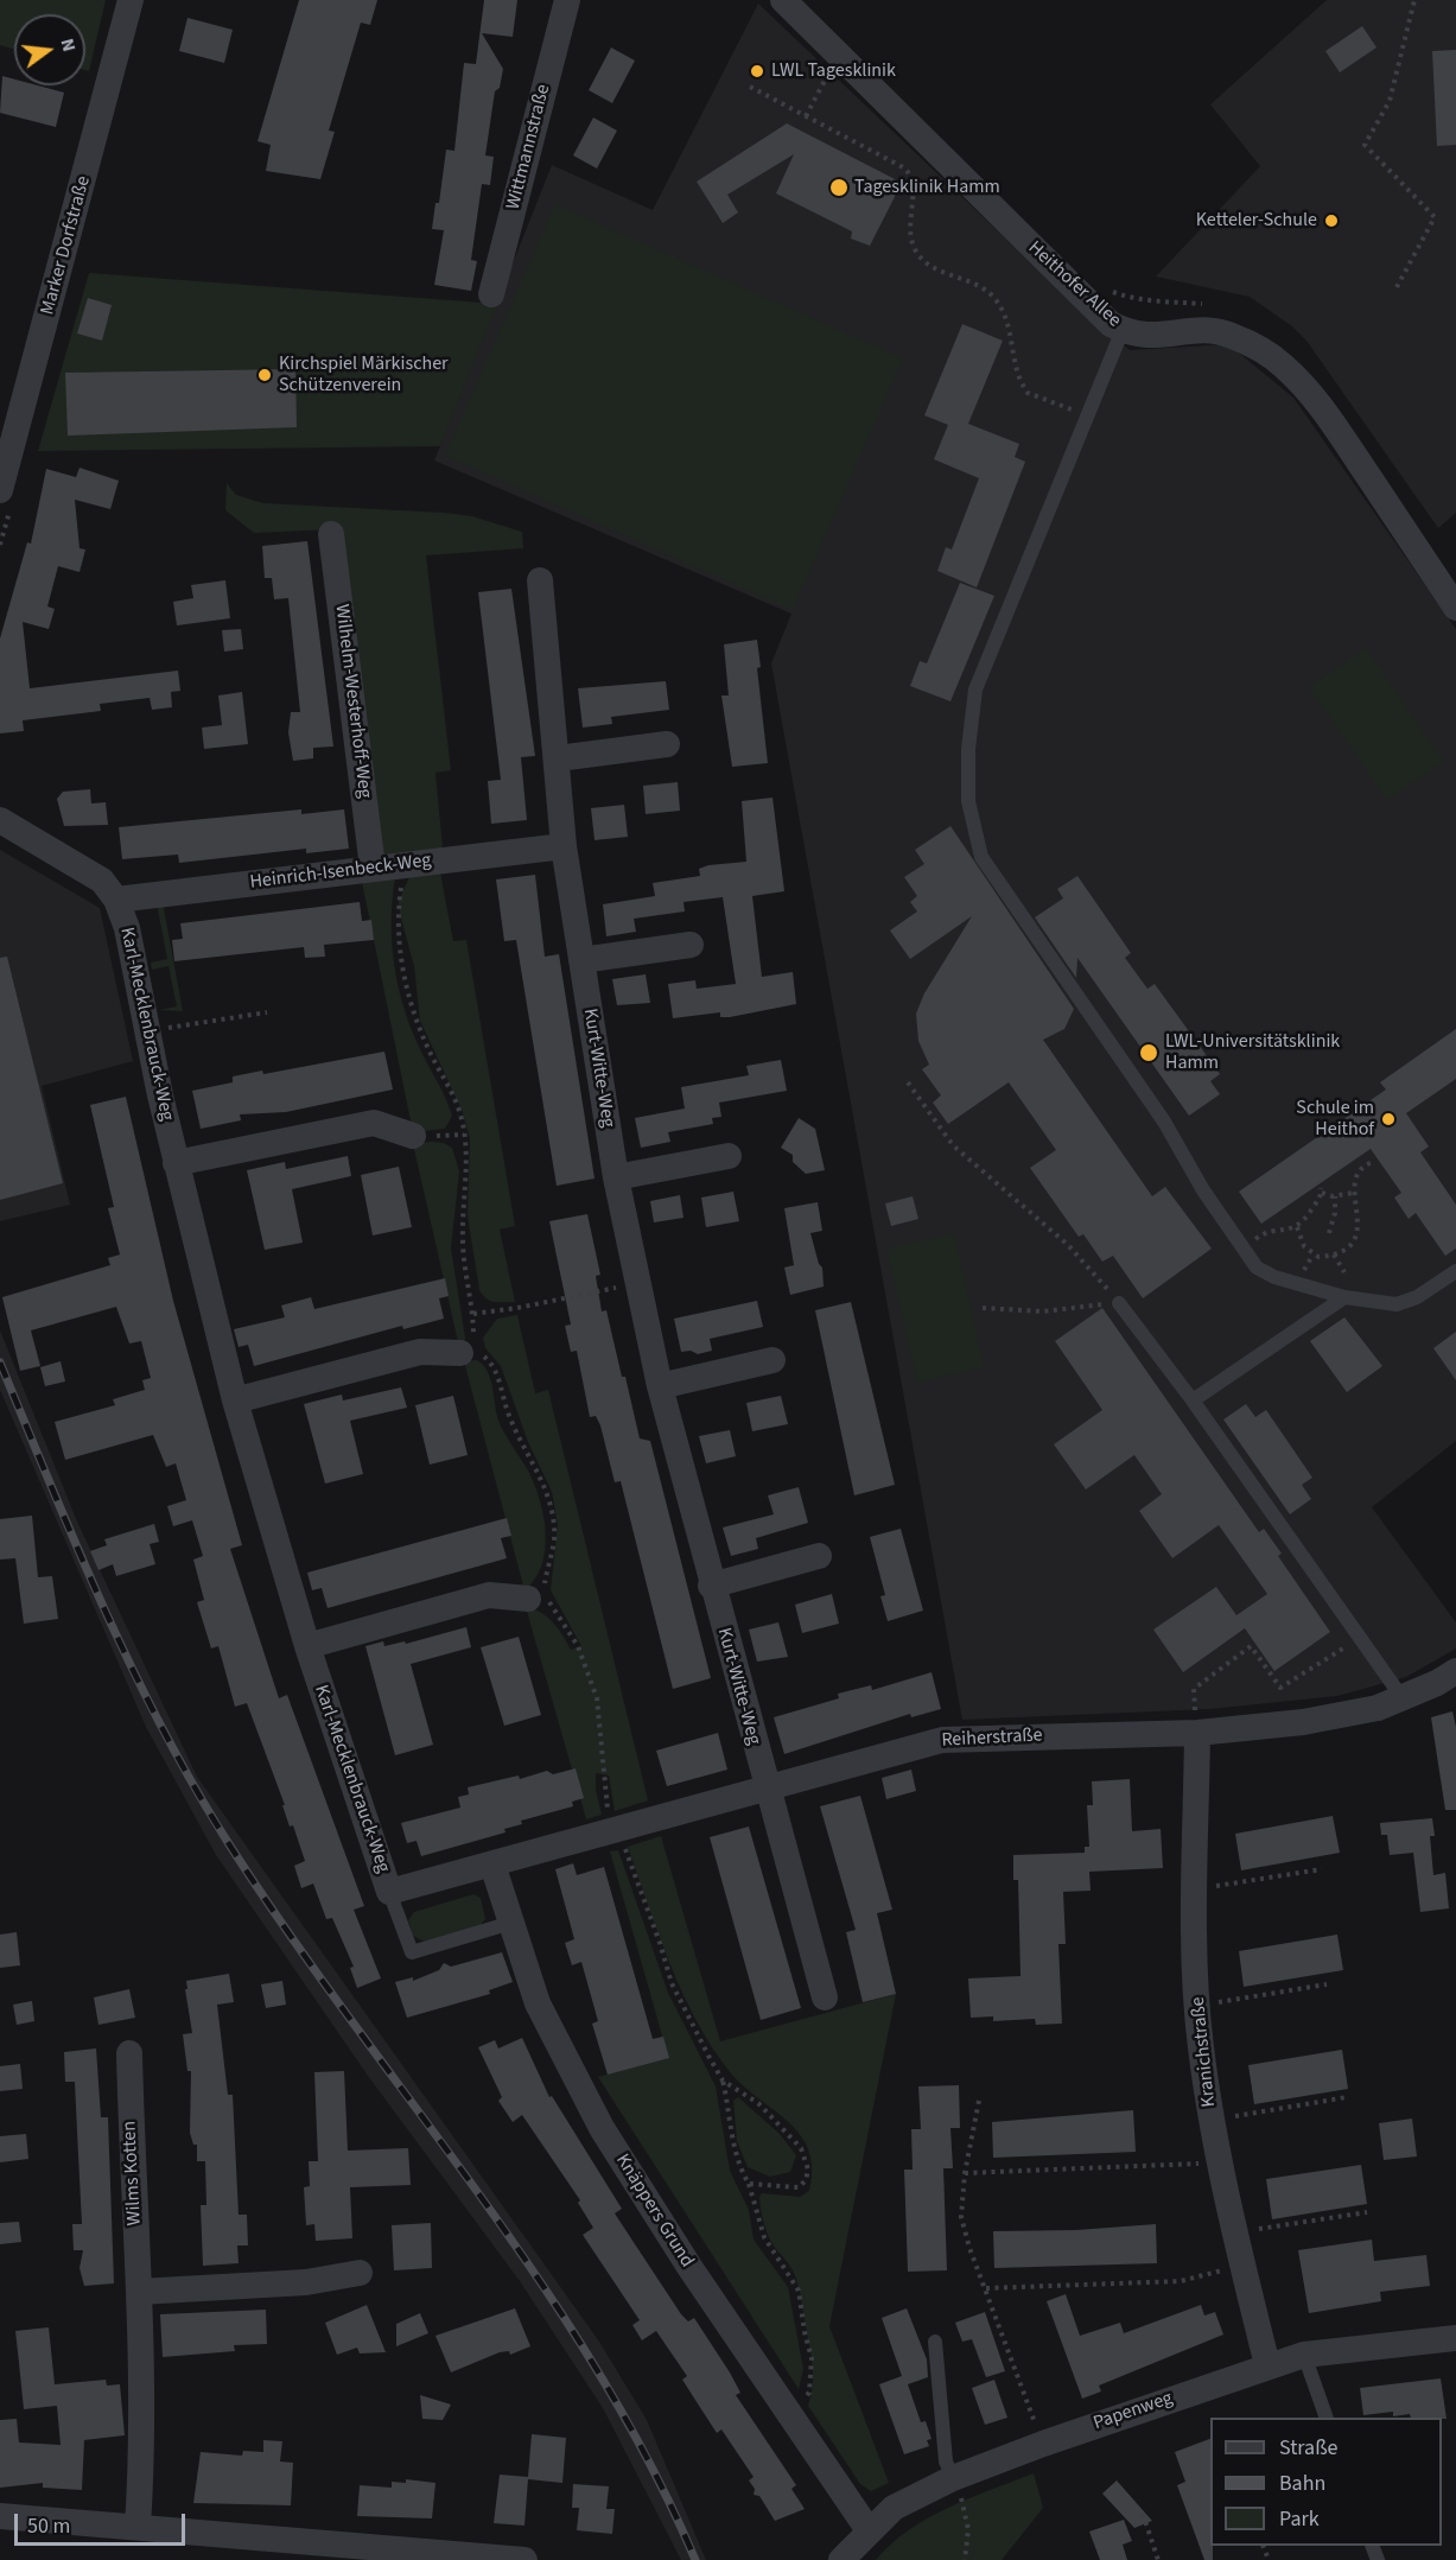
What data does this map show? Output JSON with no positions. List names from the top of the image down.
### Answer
{
  "streets": {
    "street": [
      "Wittmannstraße",
      "Marker Dorfstraße",
      "Heithofer Allee",
      "Wilhelm-Westerhoff-Weg",
      "Heinrich-Isenbeck-Weg",
      "Karl-Mecklenbrauck-Weg",
      "Kurt-Witte-Weg",
      "Reiherstraße",
      "Kranichstraße",
      "Wilms Kotten",
      "Knäppers Grund",
      "Papenweg"
    ]
  },
  "crossings": [
    ["Wilhelm-Westerhoff-Weg", "Heinrich-Isenbeck-Weg"],
    ["Heinrich-Isenbeck-Weg", "Karl-Mecklenbrauck-Weg"],
    ["Heinrich-Isenbeck-Weg", "Kurt-Witte-Weg"],
    ["Karl-Mecklenbrauck-Weg", "Reiherstraße"],
    ["Karl-Mecklenbrauck-Weg", "Knäppers Grund"],
    ["Kurt-Witte-Weg", "Reiherstraße"],
    ["Reiherstraße", "Kranichstraße"],
    ["Reiherstraße", "Knäppers Grund"],
    ["Kranichstraße", "Papenweg"],
    ["Knäppers Grund", "Papenweg"]
  ],
  "places": [
    "LWL Tagesklinik",
    "Tagesklinik Hamm",
    "Ketteler-Schule",
    "Kirchspiel Märkischer Schützenverein",
    "LWL-Universitätsklinik Hamm",
    "Schule im Heithof"
  ],
  "legend": ["Straße", "Bahn", "Park"],
  "scale_bar": "50 m",
  "north": "right"
}
